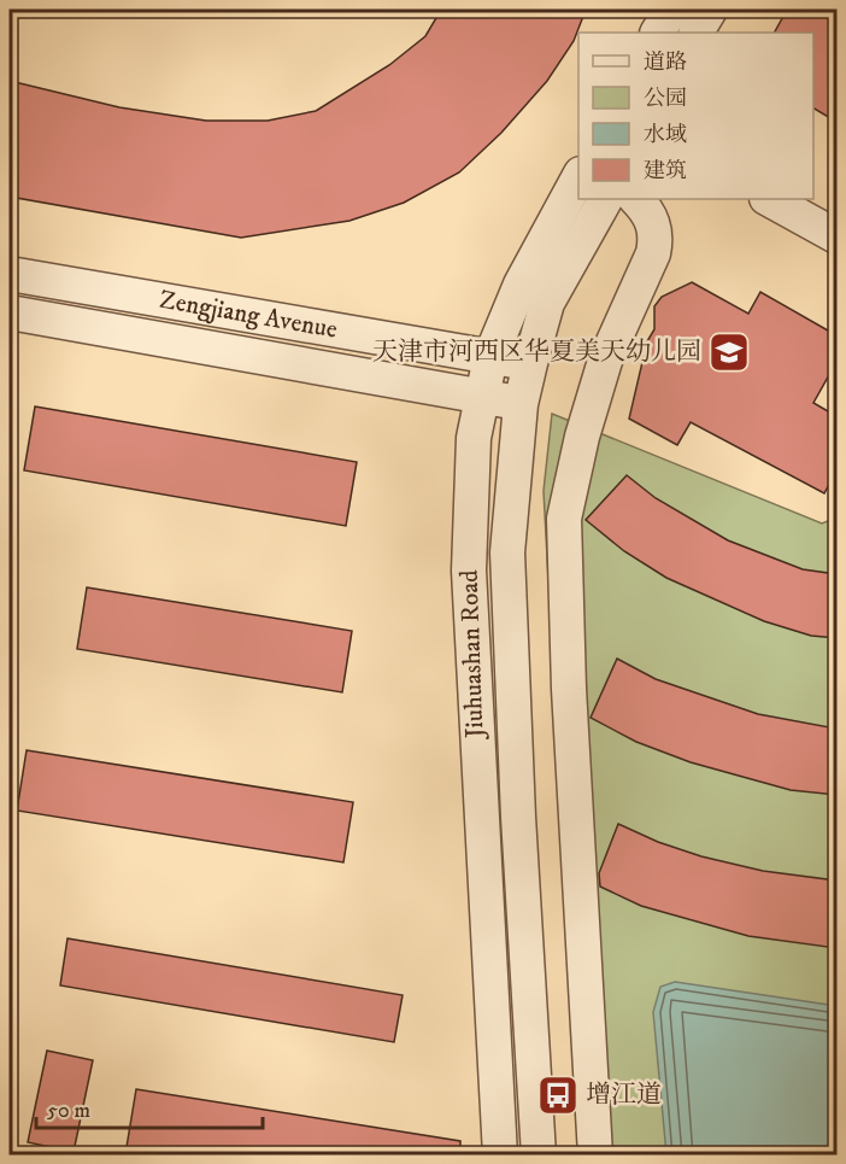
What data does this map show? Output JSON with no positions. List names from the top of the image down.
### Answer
{
  "streets": {
    "street": ["Zengjiang Avenue", "Jiuhuashan Road"]
  },
  "crossings": [
    ["Zengjiang Avenue", "Jiuhuashan Road"]
  ],
  "places": {
    "school or university": ["天津市河西区华夏美天幼儿园"],
    "bus stop": ["增江道"]
  },
  "legend": [
    "道路",
    "公园",
    "水域",
    "建筑"
  ],
  "scale_bar": "50 m"
}
